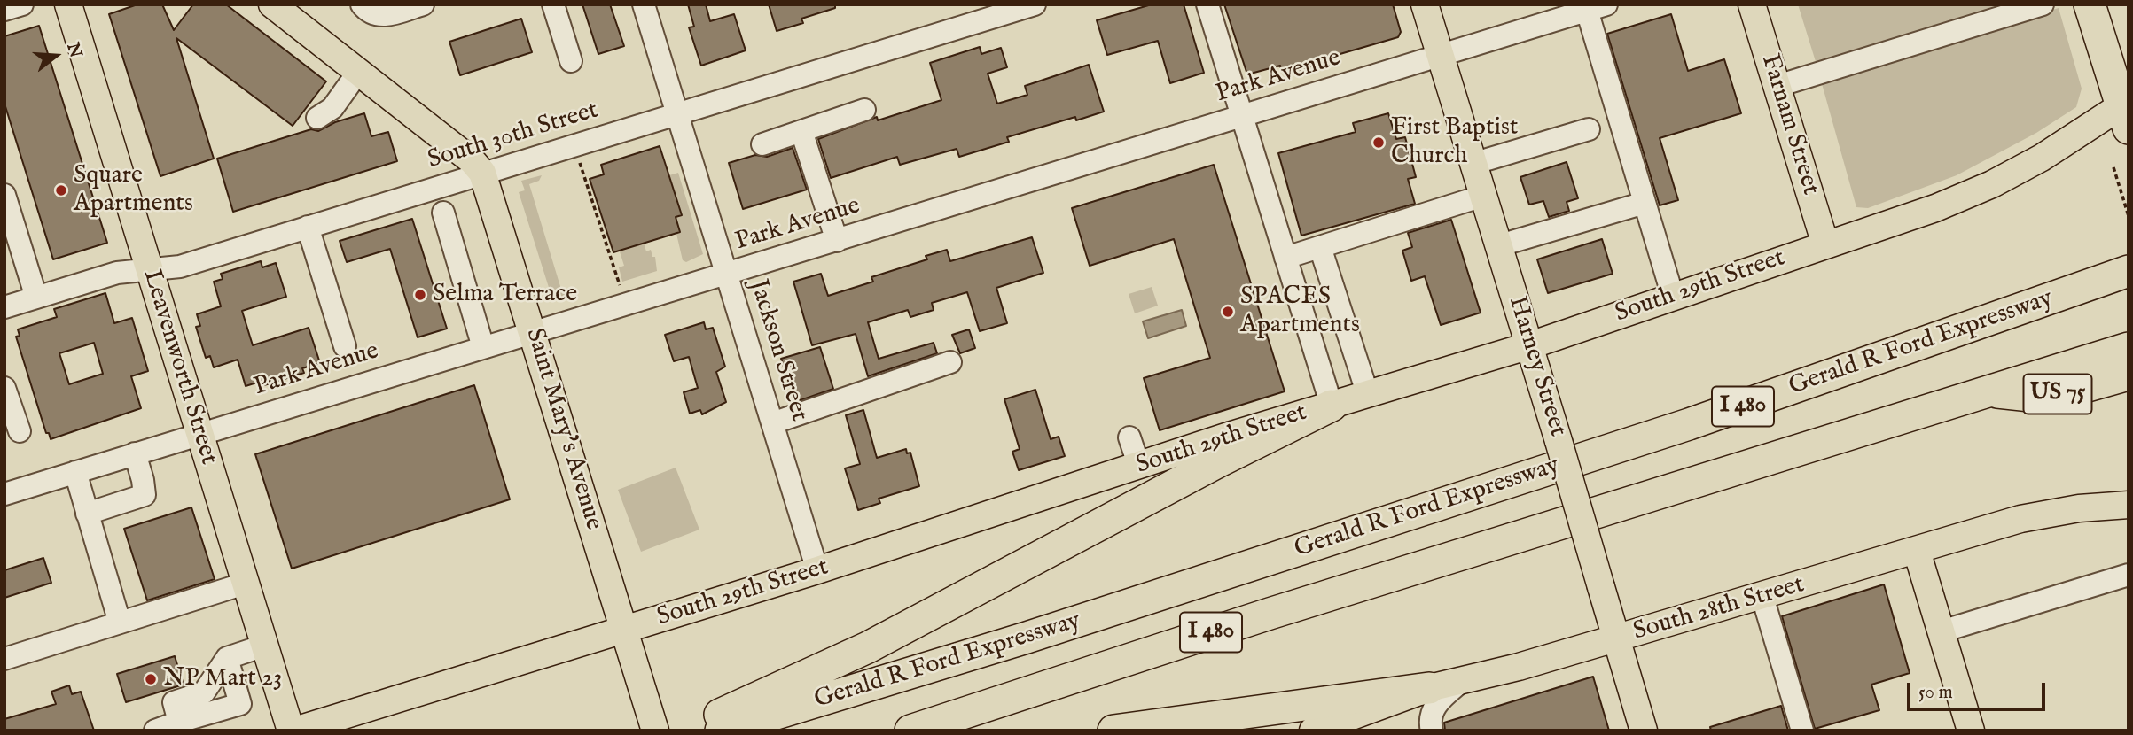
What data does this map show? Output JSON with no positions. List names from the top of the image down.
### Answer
{
  "streets": {
    "highway": ["Gerald R Ford Expressway", "US 75", "I 480"],
    "main road": [
      "Farnam Street",
      "South 29th Street",
      "Harney Street",
      "Leavenworth Street",
      "Saint Mary's Avenue",
      "South 28th Street"
    ],
    "street": ["Park Avenue", "South 30th Street", "Jackson Street"]
  },
  "crossings": [
    ["Park Avenue", "Jackson Street"],
    ["Park Avenue", "Harney Street"],
    ["Park Avenue", "Leavenworth Street"],
    ["Park Avenue", "Saint Mary's Avenue"],
    ["Farnam Street", "South 29th Street"],
    ["South 30th Street", "Jackson Street"],
    ["South 30th Street", "Leavenworth Street"],
    ["South 30th Street", "Saint Mary's Avenue"],
    ["South 29th Street", "Jackson Street"],
    ["South 29th Street", "Harney Street"],
    ["South 29th Street", "Leavenworth Street"],
    ["South 29th Street", "Saint Mary's Avenue"],
    ["Gerald R Ford Expressway", "US 75"],
    ["Harney Street", "South 28th Street"]
  ],
  "places": [
    "First Baptist Church",
    "Square Apartments",
    "Selma Terrace",
    "SPACES Apartments",
    "NP Mart 23"
  ],
  "scale_bar": "50 m",
  "north": "right"
}
